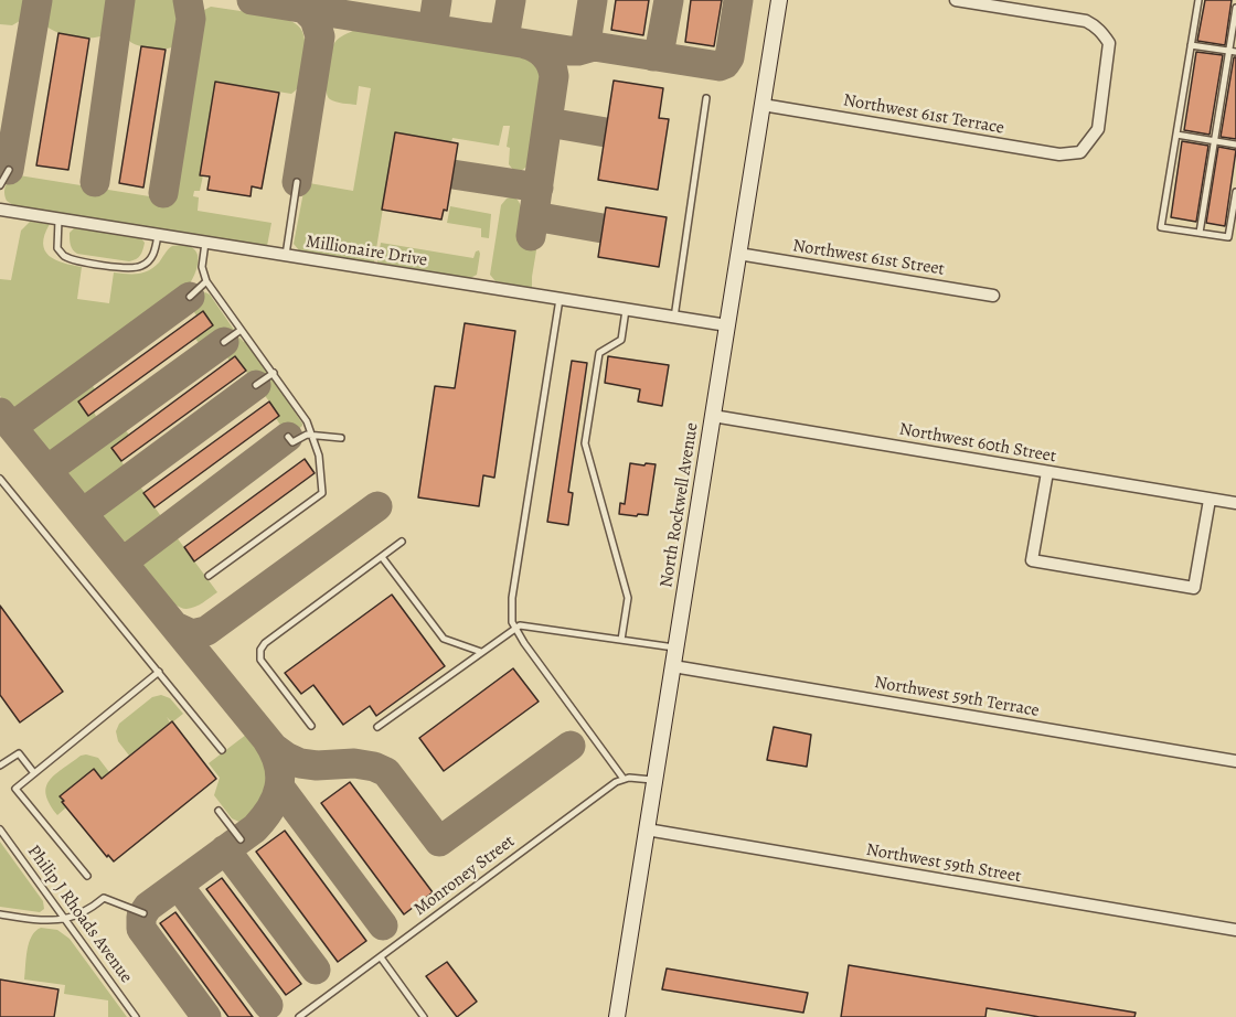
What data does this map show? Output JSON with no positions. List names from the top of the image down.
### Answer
{
  "streets": {
    "main road": ["North Rockwell Avenue"],
    "street": [
      "Northwest 61st Terrace",
      "Millionaire Drive",
      "Northwest 61st Street",
      "Northwest 60th Street",
      "Northwest 59th Terrace",
      "Northwest 59th Street"
    ],
    "lane": ["Monroney Street", "Philip J Rhoads Avenue"]
  },
  "crossings": [
    ["Northwest 61st Terrace", "North Rockwell Avenue"],
    ["Millionaire Drive", "North Rockwell Avenue"],
    ["Northwest 61st Street", "North Rockwell Avenue"],
    ["Northwest 60th Street", "North Rockwell Avenue"],
    ["North Rockwell Avenue", "Northwest 59th Terrace"],
    ["North Rockwell Avenue", "Northwest 59th Street"]
  ]
}
